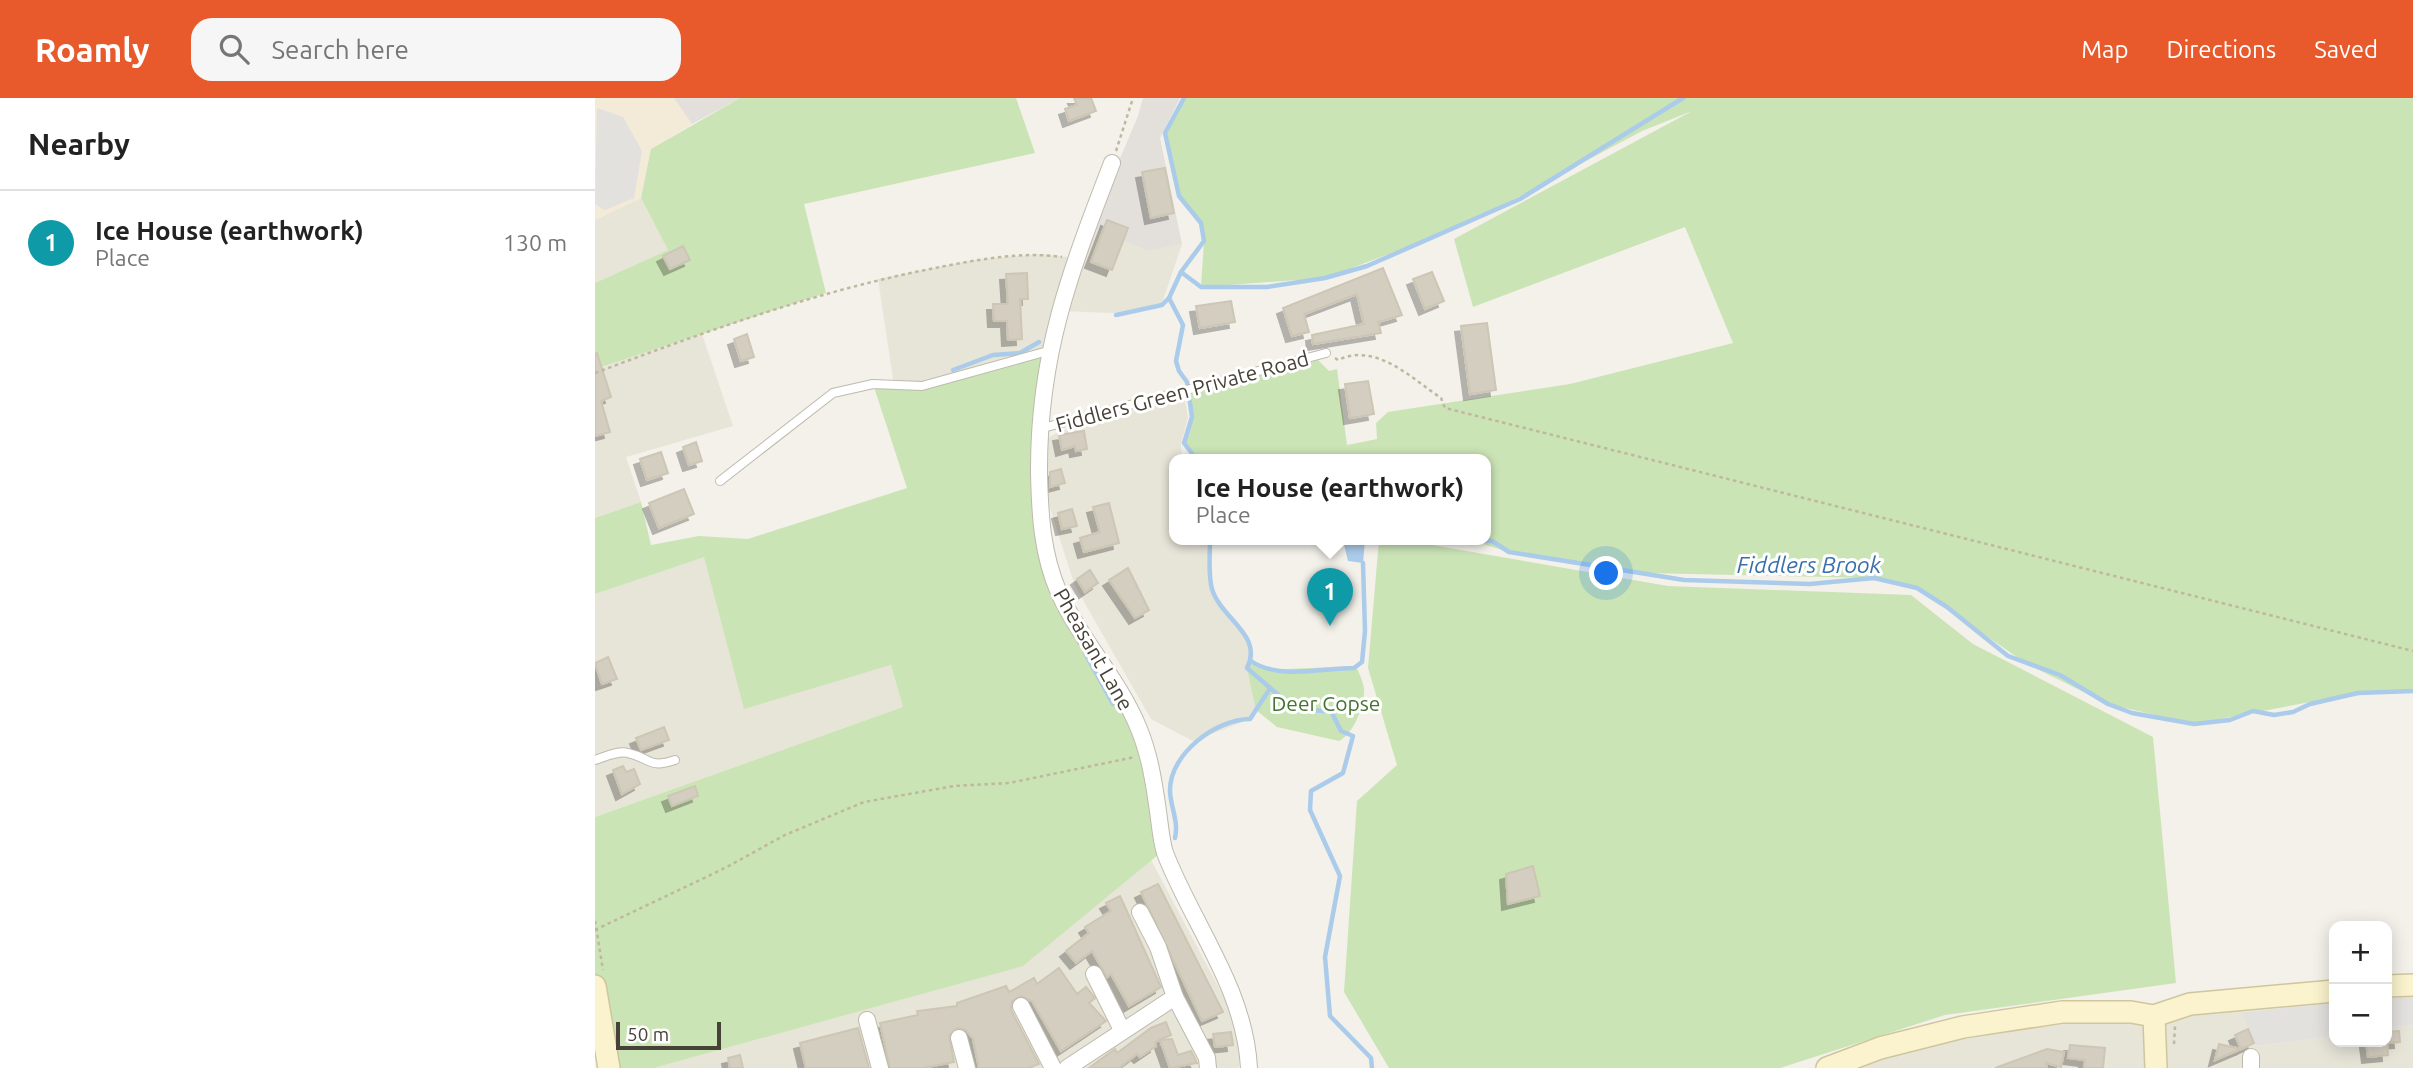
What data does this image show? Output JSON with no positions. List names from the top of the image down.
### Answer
{
  "streets": {
    "street": ["Pheasant Lane"],
    "lane": ["Fiddlers Green Private Road"]
  },
  "crossings": [
    ["Fiddlers Green Private Road", "Pheasant Lane"]
  ],
  "water": ["Fiddlers Brook"],
  "parks": ["Deer Copse"],
  "scale_bar": "50 m",
  "page": {
    "header": "Roamly",
    "search": "Search here",
    "nav": ["Map", "Directions", "Saved"],
    "heading": "Nearby",
    "list": [
      {
        "mark": "1",
        "name": "Ice House (earthwork)",
        "note": "Place",
        "value": "130 m"
      }
    ],
    "popup": ["Ice House (earthwork)", "Place"],
    "pins": "1",
    "map_buttons": ["+", "−"],
    "scale": "50 m"
  }
}
